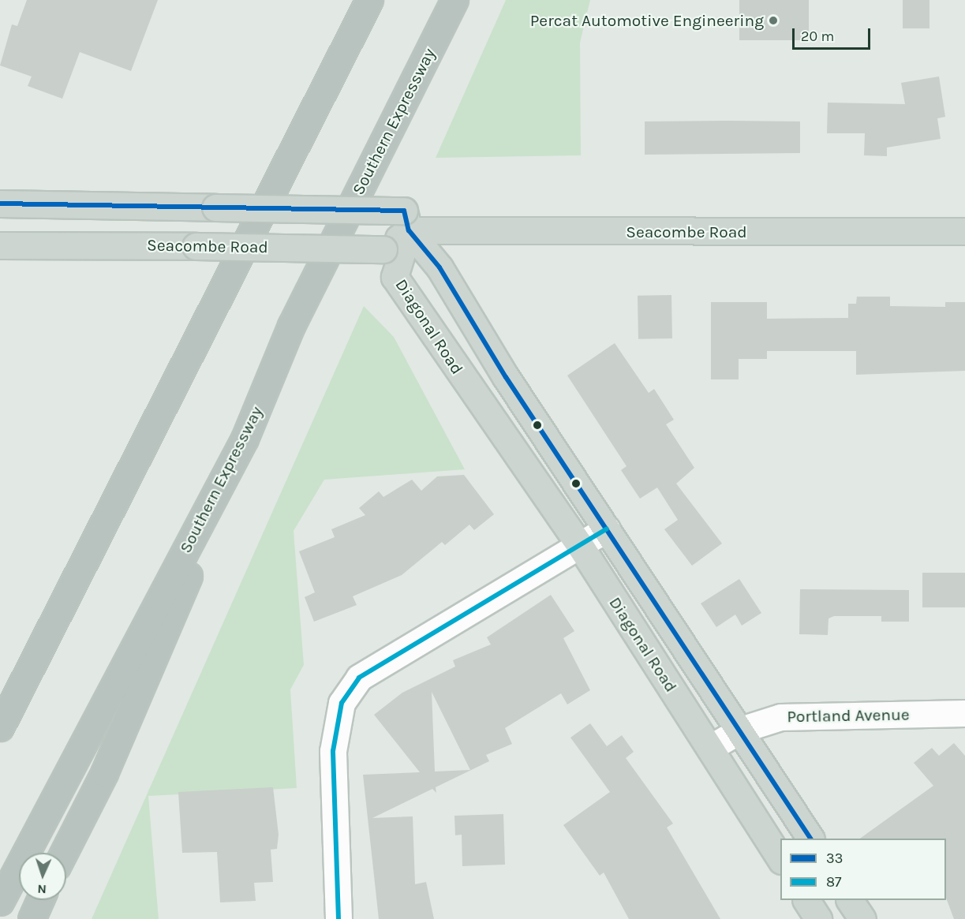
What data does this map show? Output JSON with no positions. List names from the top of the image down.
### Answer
{
  "streets": {
    "highway": ["Southern Expressway"],
    "main road": ["Seacombe Road", "Diagonal Road"],
    "street": ["Portland Avenue"]
  },
  "crossings": [
    ["Seacombe Road", "Diagonal Road"],
    ["Diagonal Road", "Portland Avenue"]
  ],
  "places": ["Percat Automotive Engineering"],
  "lines": ["transit line 33", "transit line 87"],
  "legend": ["33", "87"],
  "scale_bar": "20 m",
  "north": "bottom"
}
